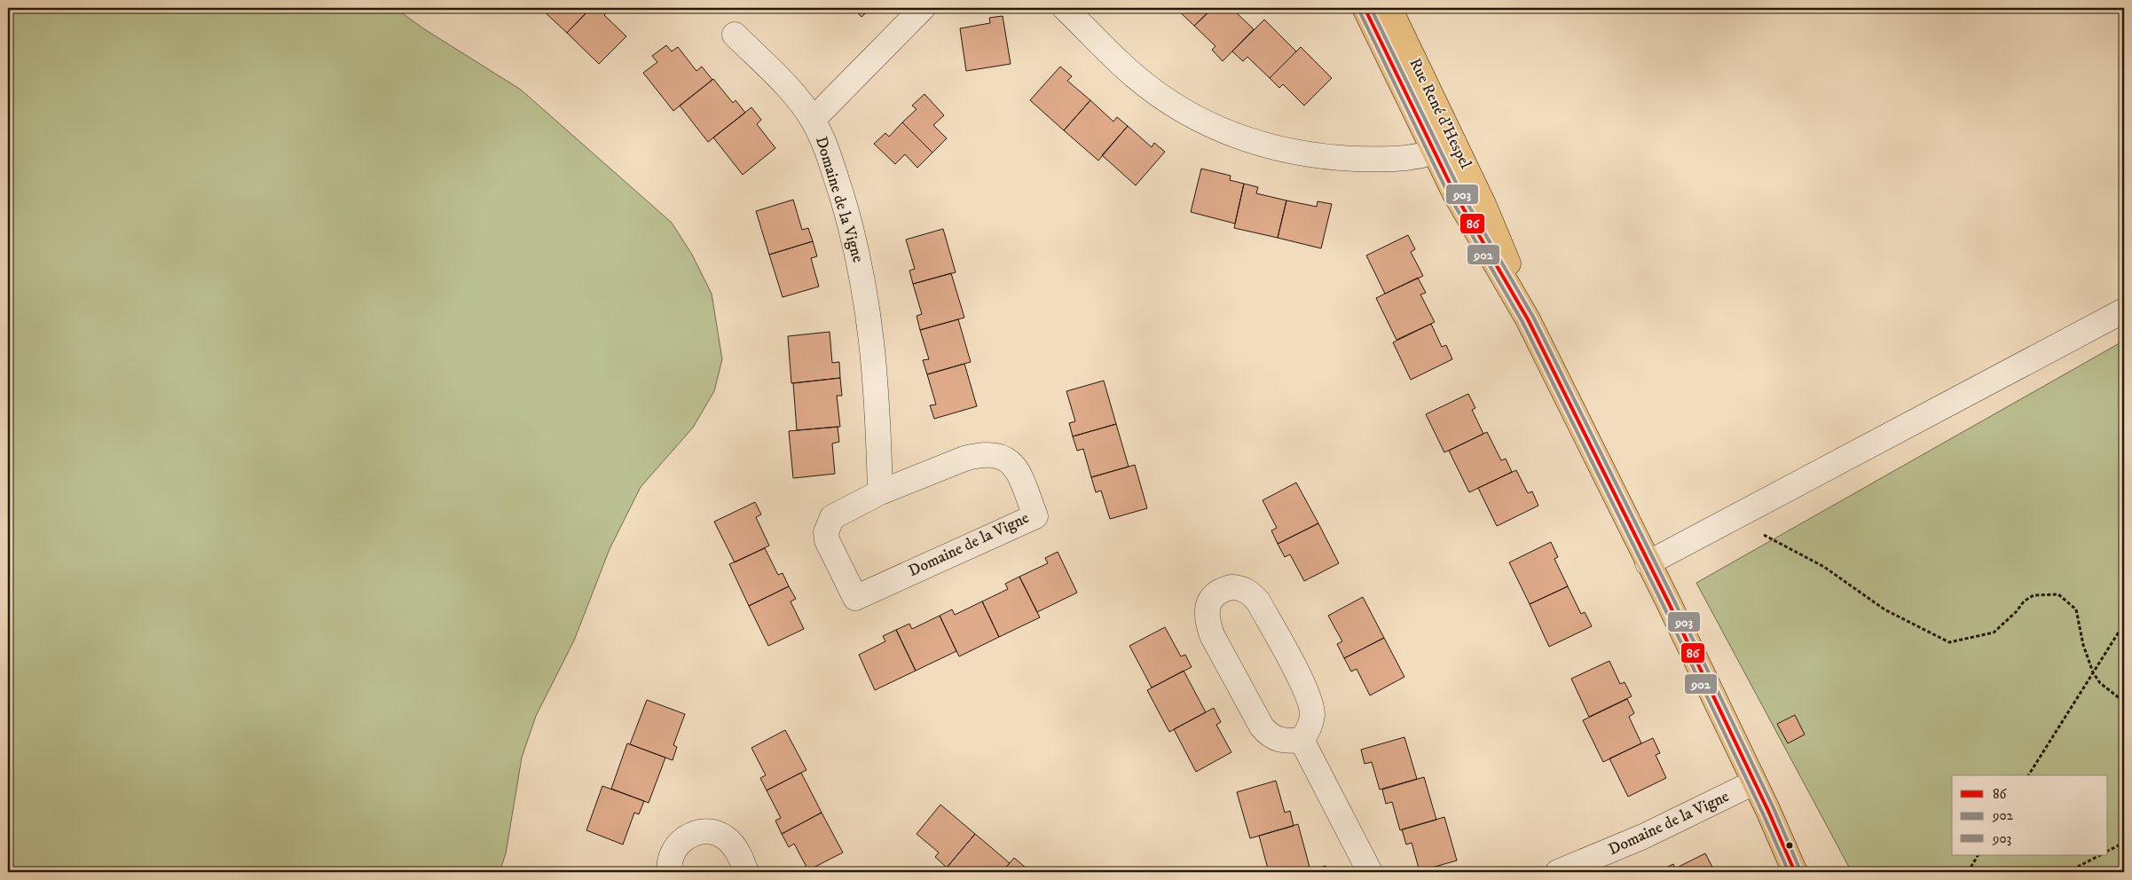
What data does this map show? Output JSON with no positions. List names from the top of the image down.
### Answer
{
  "streets": {
    "main road": ["Rue René d'Hespel"],
    "street": ["Domaine de la Vigne"]
  },
  "crossings": [
    ["Rue René d'Hespel", "Domaine de la Vigne"]
  ],
  "lines": ["transit line 86", "transit line 903", "transit line 902"],
  "legend": ["86", "902", "903"]
}
